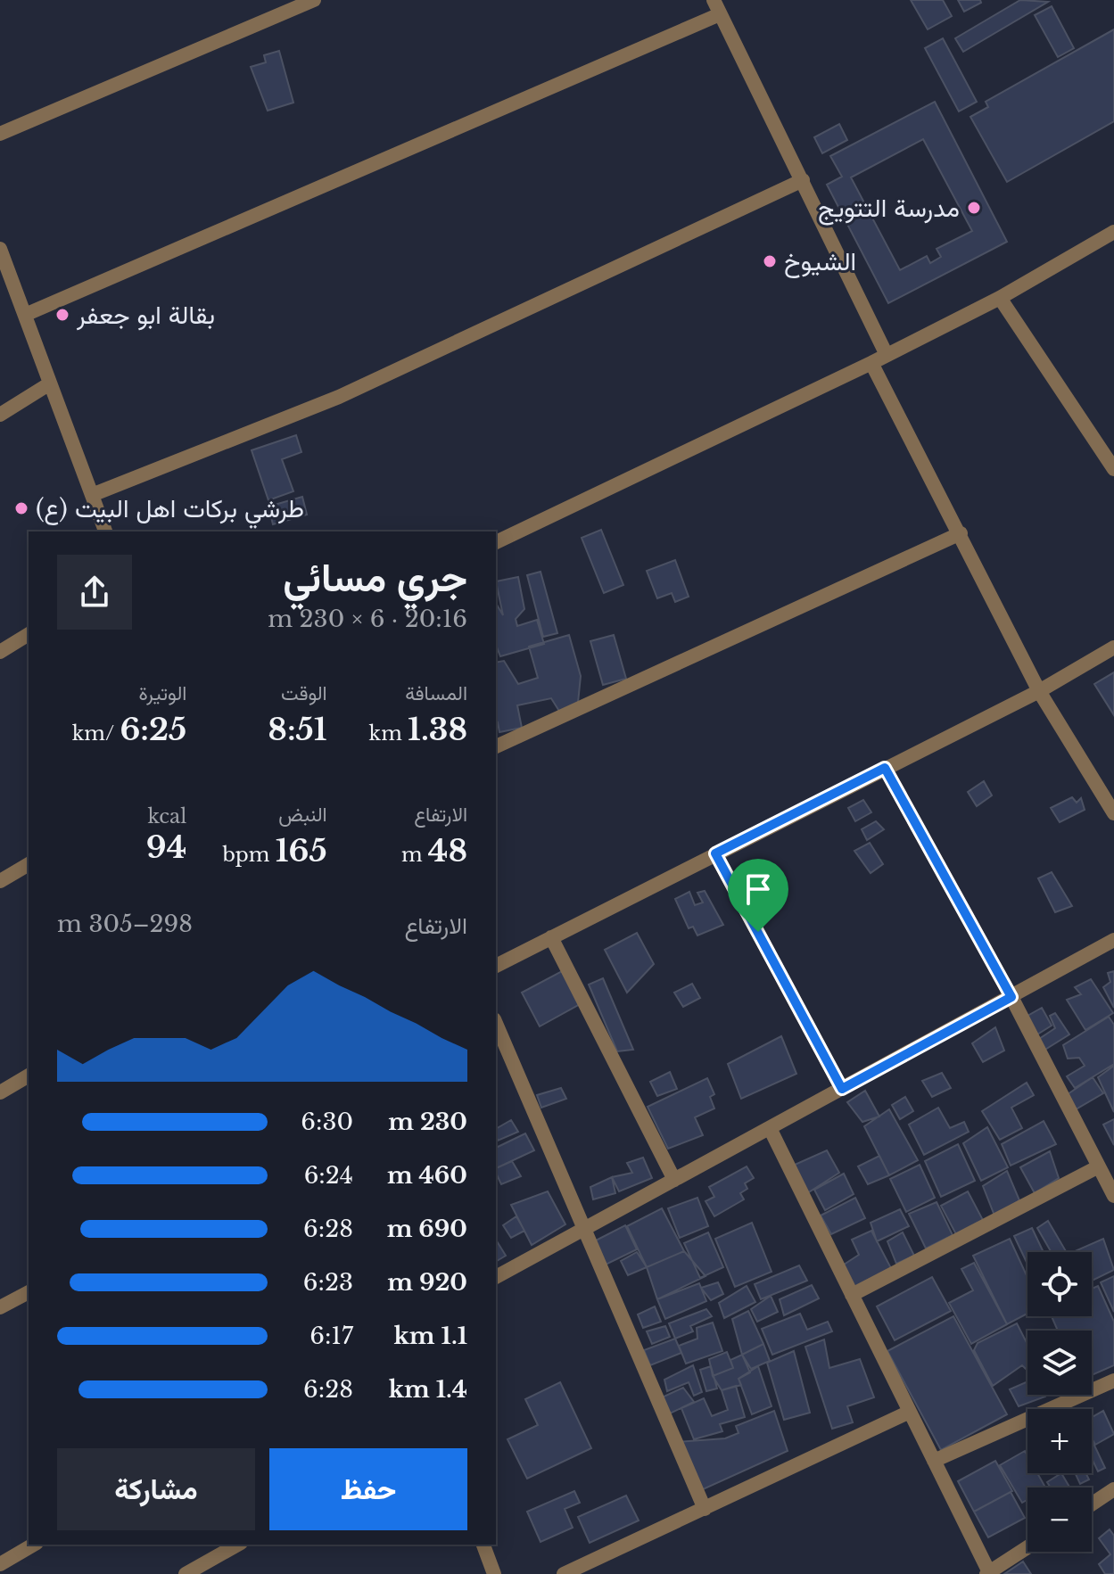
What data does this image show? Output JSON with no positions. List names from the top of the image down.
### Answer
{
  "places": [
    "مدرسة التتويج",
    "الشيوخ",
    "بقالة ابو جعفر",
    "طرشي بركات اهل البيت (ع)"
  ],
  "page": {
    "heading": ["جري مسائي", "20:16 · 6 × 230 m"],
    "stats": [
      ["المسافة", "1.38 km"],
      ["الوقت", "8:51"],
      ["الوتيرة", "6:25 /km"],
      ["الارتفاع", "48 m"],
      ["النبض", "165 bpm"],
      ["kcal", "94"]
    ],
    "chart": ["الارتفاع", "298–305 m"],
    "list": [
      {
        "name": "230 m",
        "note": "6:30"
      },
      {
        "name": "460 m",
        "note": "6:24"
      },
      {
        "name": "690 m",
        "note": "6:28"
      },
      {
        "name": "920 m",
        "note": "6:23"
      },
      {
        "name": "1.1 km",
        "note": "6:17"
      },
      {
        "name": "1.4 km",
        "note": "6:28"
      }
    ],
    "map_buttons": ["+", "−"],
    "buttons": ["حفظ", "مشاركة"]
  }
}
